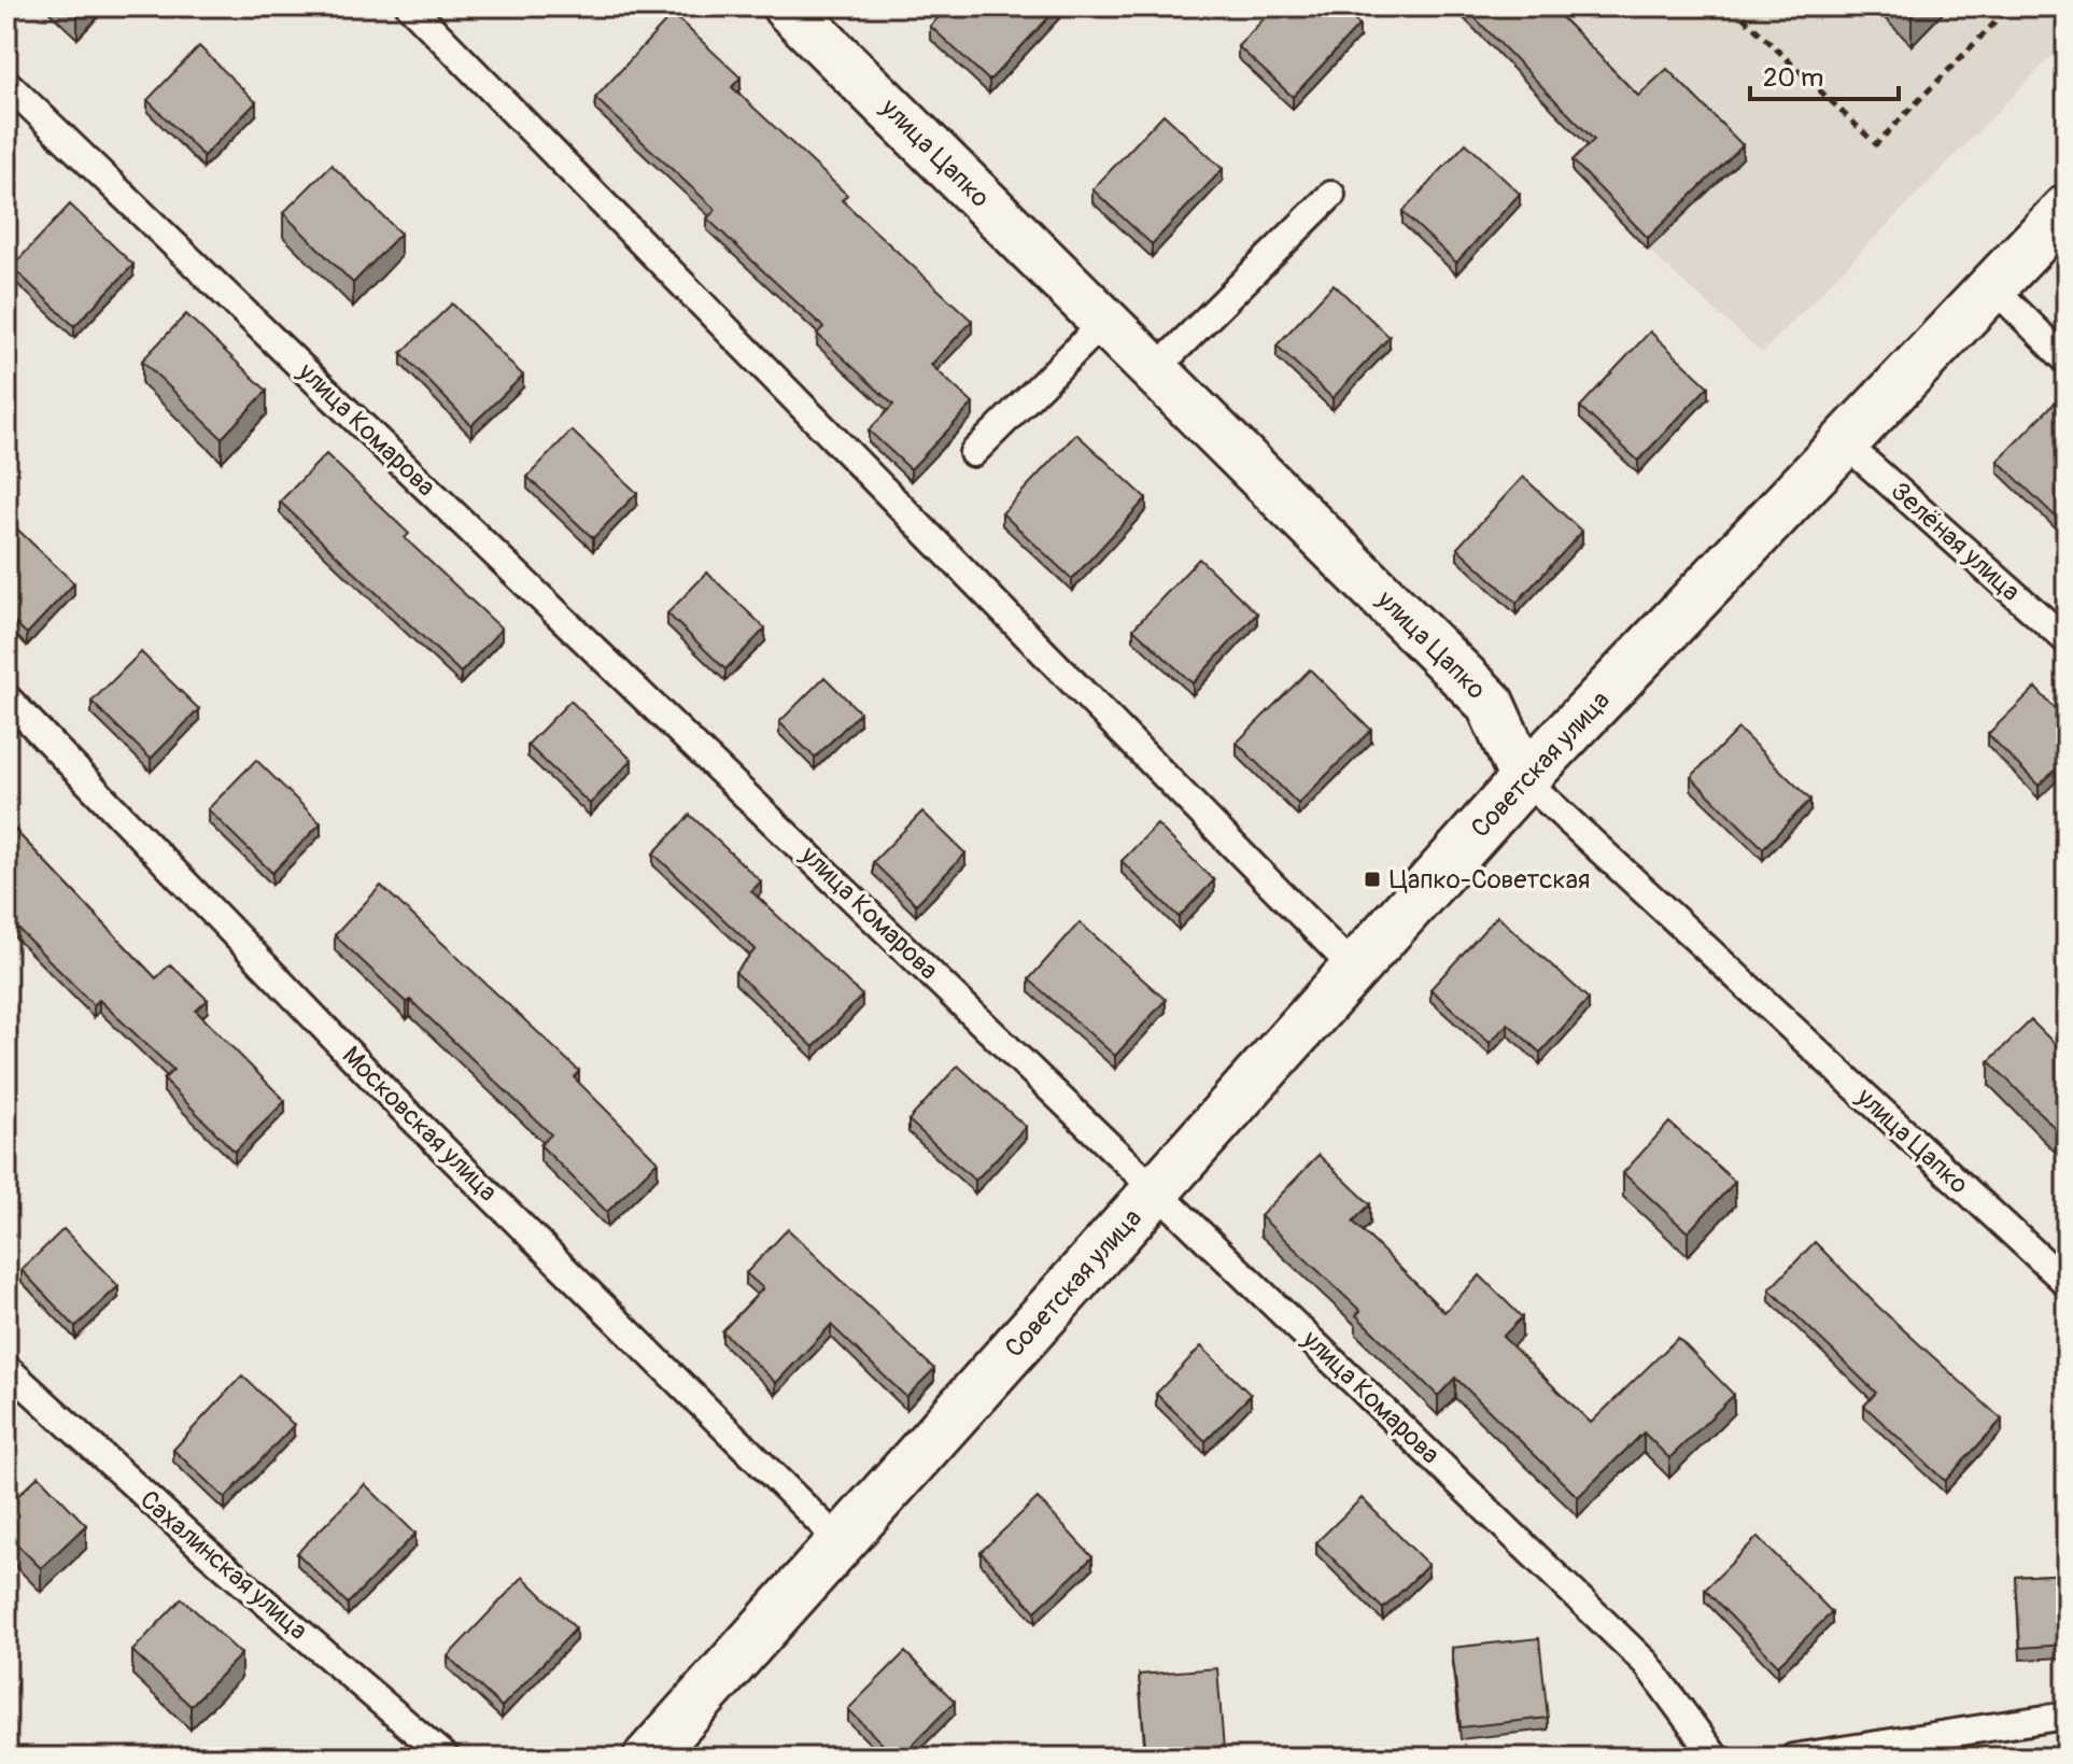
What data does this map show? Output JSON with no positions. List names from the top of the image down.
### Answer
{
  "streets": {
    "street": ["улица Цапко", "Советская улица"],
    "lane": [
      "улица Комарова",
      "Зелёная улица",
      "Московская улица",
      "Сахалинская улица"
    ]
  },
  "crossings": [
    ["улица Цапко", "Советская улица"],
    ["улица Комарова", "Советская улица"],
    ["Зелёная улица", "Советская улица"],
    ["Советская улица", "Московская улица"]
  ],
  "places": {
    "transit": ["Цапко-Советская"]
  },
  "scale_bar": "20 m"
}
